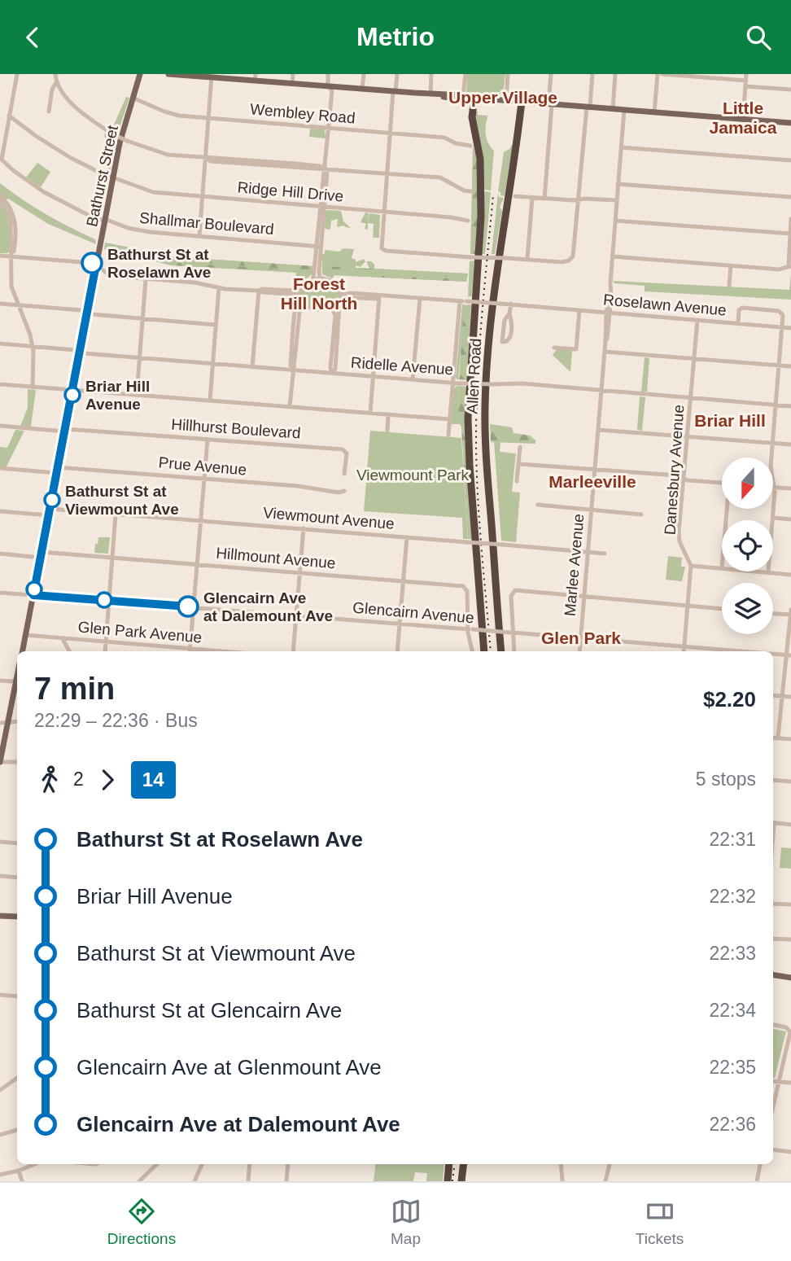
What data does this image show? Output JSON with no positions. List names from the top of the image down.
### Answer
{
  "streets": {
    "highway": ["Allen Road"],
    "main road": ["Bathurst Street"],
    "street": [
      "Wembley Road",
      "Ridge Hill Drive",
      "Shallmar Boulevard",
      "Roselawn Avenue",
      "Ridelle Avenue",
      "Hillhurst Boulevard",
      "Prue Avenue",
      "Danesbury Avenue",
      "Viewmount Avenue",
      "Hillmount Avenue",
      "Marlee Avenue",
      "Glencairn Avenue",
      "Glen Park Avenue"
    ]
  },
  "crossings": [
    ["Wembley Road", "Bathurst Street"],
    ["Bathurst Street", "Ridge Hill Drive"],
    ["Bathurst Street", "Shallmar Boulevard"],
    ["Bathurst Street", "Ridelle Avenue"],
    ["Bathurst Street", "Hillhurst Boulevard"],
    ["Bathurst Street", "Prue Avenue"],
    ["Bathurst Street", "Viewmount Avenue"],
    ["Bathurst Street", "Hillmount Avenue"],
    ["Bathurst Street", "Glencairn Avenue"],
    ["Bathurst Street", "Glen Park Avenue"],
    ["Ridge Hill Drive", "Shallmar Boulevard"],
    ["Roselawn Avenue", "Danesbury Avenue"],
    ["Roselawn Avenue", "Marlee Avenue"],
    ["Ridelle Avenue", "Allen Road"],
    ["Ridelle Avenue", "Danesbury Avenue"],
    ["Ridelle Avenue", "Marlee Avenue"],
    ["Danesbury Avenue", "Glencairn Avenue"],
    ["Viewmount Avenue", "Marlee Avenue"],
    ["Hillmount Avenue", "Glencairn Avenue"],
    ["Marlee Avenue", "Glencairn Avenue"]
  ],
  "districts": [
    "Upper Village",
    "Little Jamaica",
    "Forest Hill North",
    "Briar Hill",
    "Marleeville",
    "Glen Park"
  ],
  "parks": ["Viewmount Park"],
  "places": [
    "Bathurst St at Roselawn Ave",
    "Briar Hill Avenue",
    "Bathurst St at Viewmount Ave",
    "Glencairn Ave at Dalemount Ave"
  ],
  "lines": ["bus line 14"],
  "north": "bottom",
  "page": {
    "header": "Metrio",
    "heading": ["7 min", "22:29 – 22:36 · Bus", "$2.20"],
    "legs": ["2", "14", "5 stops"],
    "list": [
      {
        "name": "Bathurst St at Roselawn Ave",
        "value": "22:31"
      },
      {
        "name": "Briar Hill Avenue",
        "value": "22:32"
      },
      {
        "name": "Bathurst St at Viewmount Ave",
        "value": "22:33"
      },
      {
        "name": "Bathurst St at Glencairn Ave",
        "value": "22:34"
      },
      {
        "name": "Glencairn Ave at Glenmount Ave",
        "value": "22:35"
      },
      {
        "name": "Glencairn Ave at Dalemount Ave",
        "value": "22:36"
      }
    ],
    "tabs": ["Directions", "Map", "Tickets"]
  }
}
